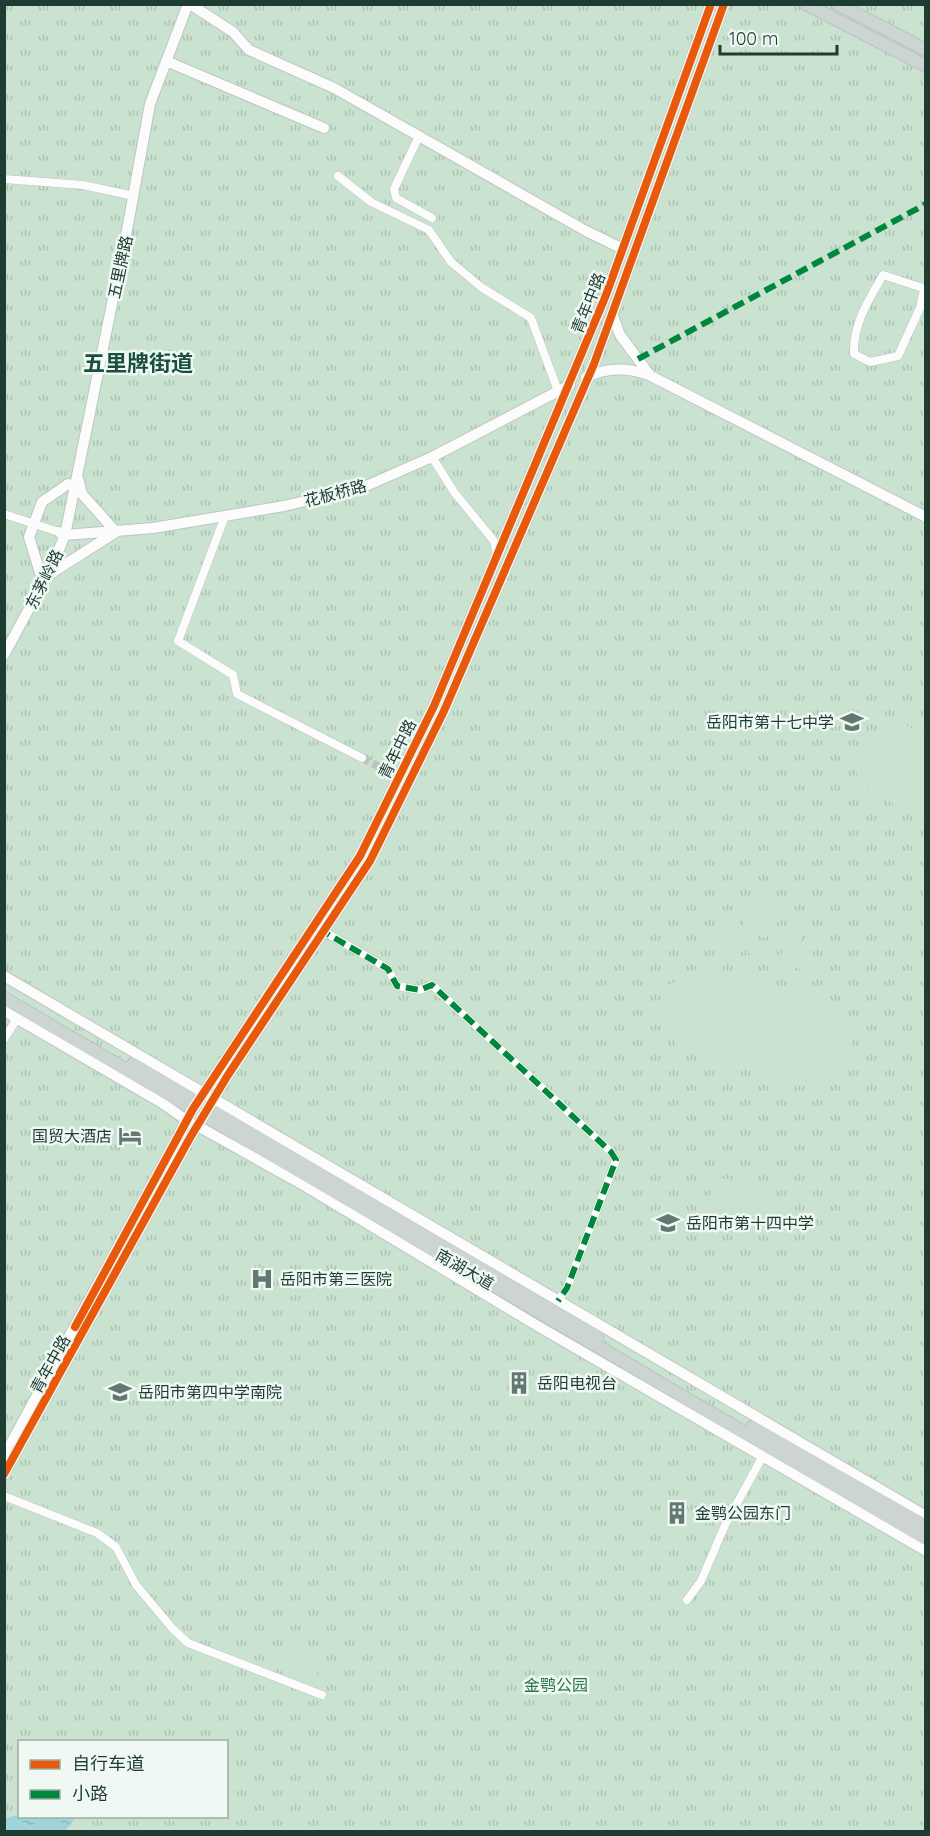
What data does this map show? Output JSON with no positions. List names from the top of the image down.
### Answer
{
  "streets": {
    "main road": [
      "五里牌路",
      "青年中路",
      "花板桥路",
      "东茅岭路",
      "南湖大道"
    ]
  },
  "crossings": [
    ["五里牌路", "花板桥路"],
    ["五里牌路", "东茅岭路"],
    ["青年中路", "花板桥路"],
    ["青年中路", "南湖大道"],
    ["花板桥路", "东茅岭路"]
  ],
  "districts": ["五里牌街道"],
  "parks": ["金鹗公园"],
  "places": {
    "school or university": ["岳阳市第十七中学", "岳阳市第十四中学", "岳阳市第四中学南院"],
    "hotel": ["国贸大酒店"],
    "hospital": ["岳阳市第三医院"],
    "building": ["岳阳电视台", "金鹗公园东门"]
  },
  "legend": ["自行车道", "小路"],
  "scale_bar": "100 m"
}
